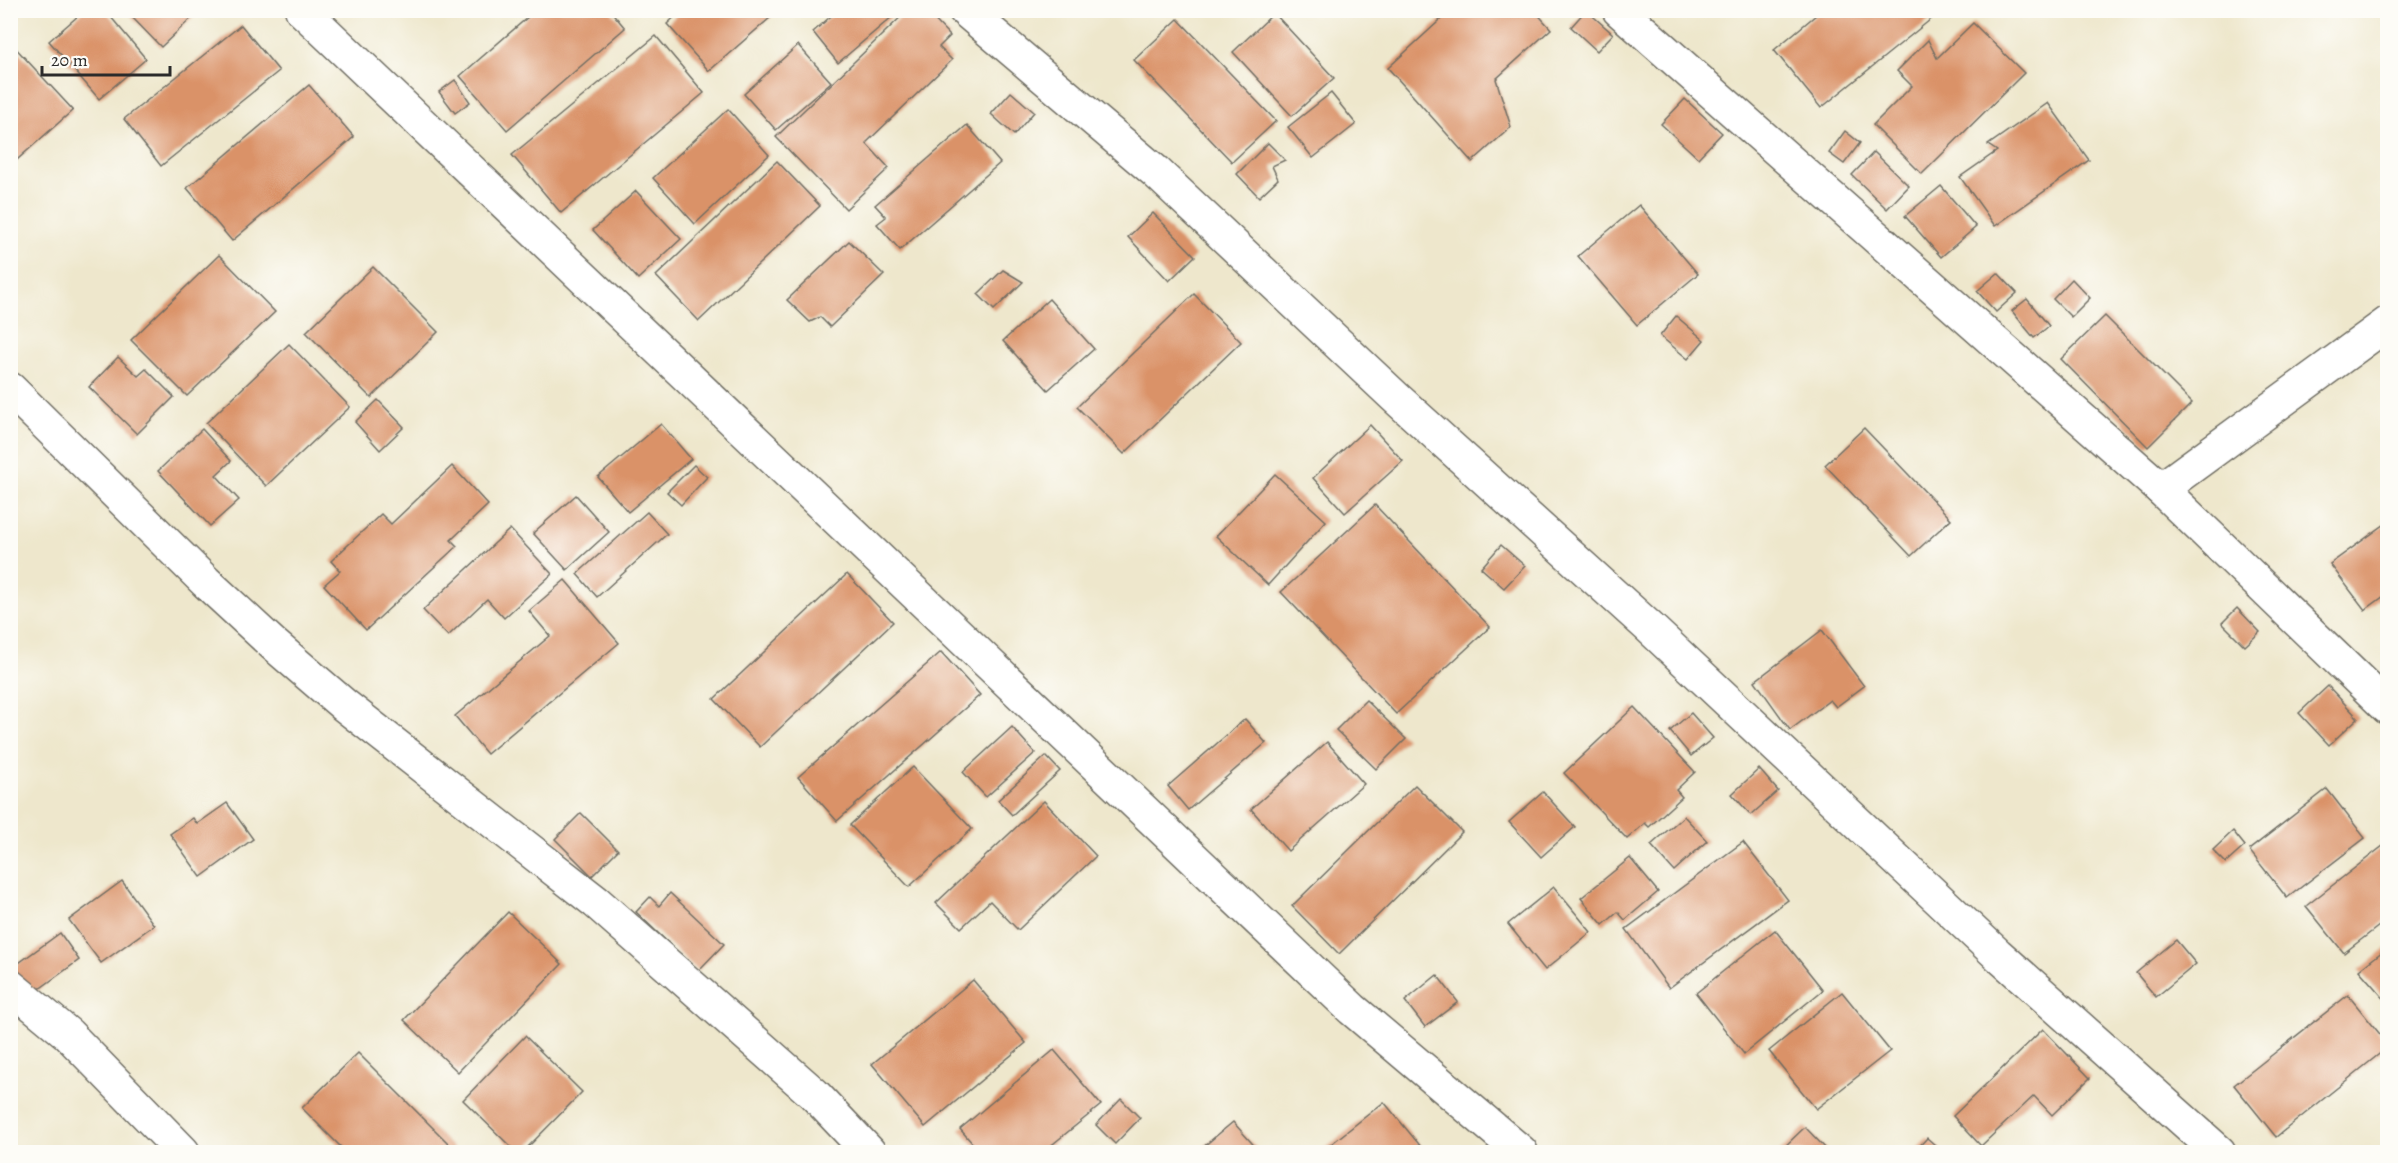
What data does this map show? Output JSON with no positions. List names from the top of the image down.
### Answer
{
  "scale_bar": "20 m"
}
